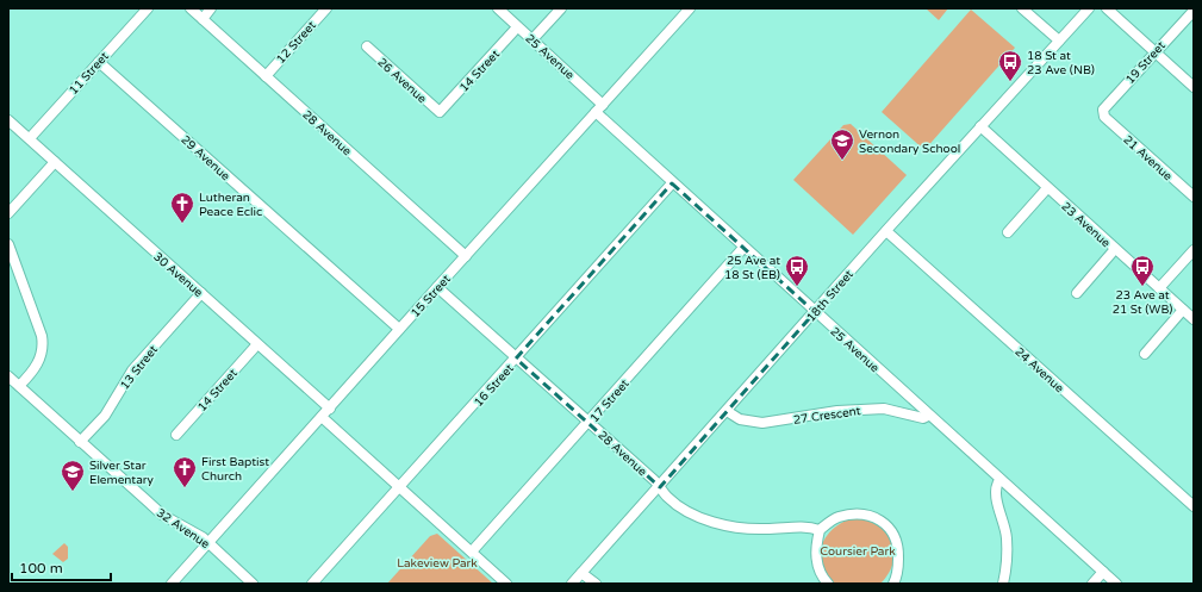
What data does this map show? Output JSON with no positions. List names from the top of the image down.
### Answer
{
  "streets": {
    "street": [
      "12 Street",
      "25 Avenue",
      "19 Street",
      "14 Street",
      "11 Street",
      "26 Avenue",
      "28 Avenue",
      "29 Avenue",
      "21 Avenue",
      "23 Avenue",
      "30 Avenue",
      "15 Street",
      "18th Street",
      "13 Street",
      "24 Avenue",
      "16 Street",
      "17 Street",
      "27 Crescent",
      "32 Avenue"
    ]
  },
  "crossings": [
    ["12 Street", "28 Avenue"],
    ["25 Avenue", "14 Street"],
    ["25 Avenue", "15 Street"],
    ["25 Avenue", "18th Street"],
    ["25 Avenue", "16 Street"],
    ["25 Avenue", "17 Street"],
    ["25 Avenue", "27 Crescent"],
    ["19 Street", "21 Avenue"],
    ["14 Street", "26 Avenue"],
    ["14 Street", "30 Avenue"],
    ["11 Street", "29 Avenue"],
    ["11 Street", "30 Avenue"],
    ["28 Avenue", "15 Street"],
    ["28 Avenue", "18th Street"],
    ["28 Avenue", "16 Street"],
    ["28 Avenue", "17 Street"],
    ["29 Avenue", "15 Street"],
    ["23 Avenue", "18th Street"],
    ["30 Avenue", "15 Street"],
    ["30 Avenue", "13 Street"],
    ["15 Street", "32 Avenue"],
    ["18th Street", "24 Avenue"],
    ["18th Street", "27 Crescent"],
    ["13 Street", "32 Avenue"]
  ],
  "parks": ["Coursier Park", "Lakeview Park"],
  "places": {
    "bus stop": ["18 St at 23 Ave (NB)", "25 Ave at 18 St (EB)", "23 Ave at 21 St (WB)"],
    "school or university": ["Vernon Secondary School", "Silver Star Elementary"],
    "church": ["Lutheran Peace Eclic", "First Baptist Church"]
  },
  "scale_bar": "100 m"
}
